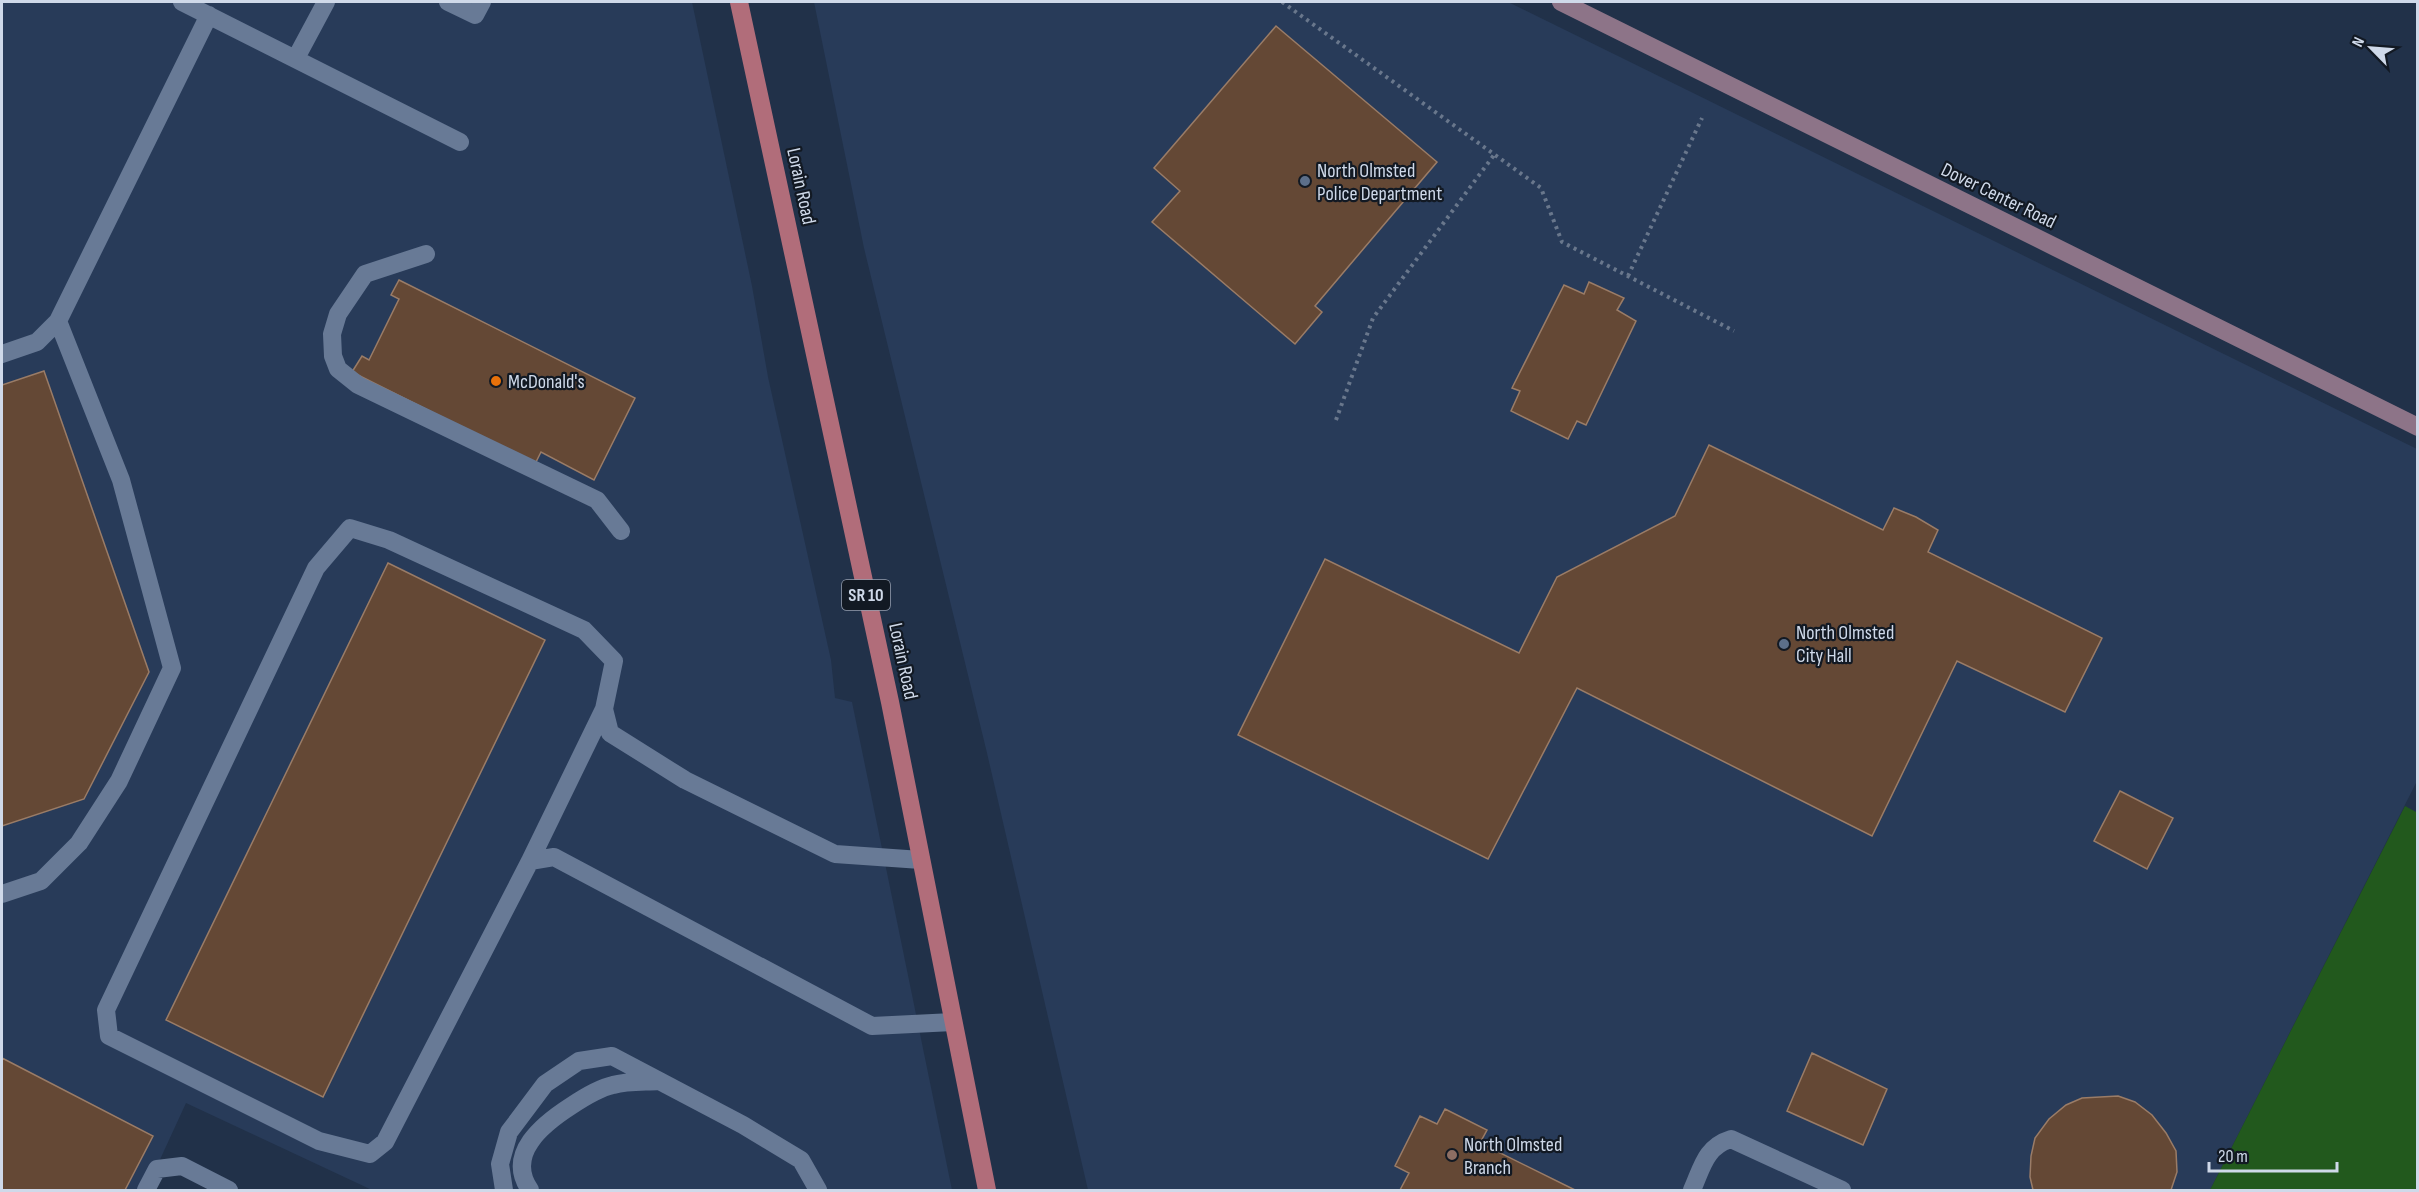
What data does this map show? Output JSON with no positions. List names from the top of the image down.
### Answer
{
  "streets": {
    "main road": ["Lorain Road", "SR 10"],
    "street": ["Dover Center Road"]
  },
  "places": [
    "North Olmsted Police Department",
    "McDonald's",
    "North Olmsted City Hall",
    "North Olmsted Branch"
  ],
  "scale_bar": "20 m",
  "north": "top left"
}
